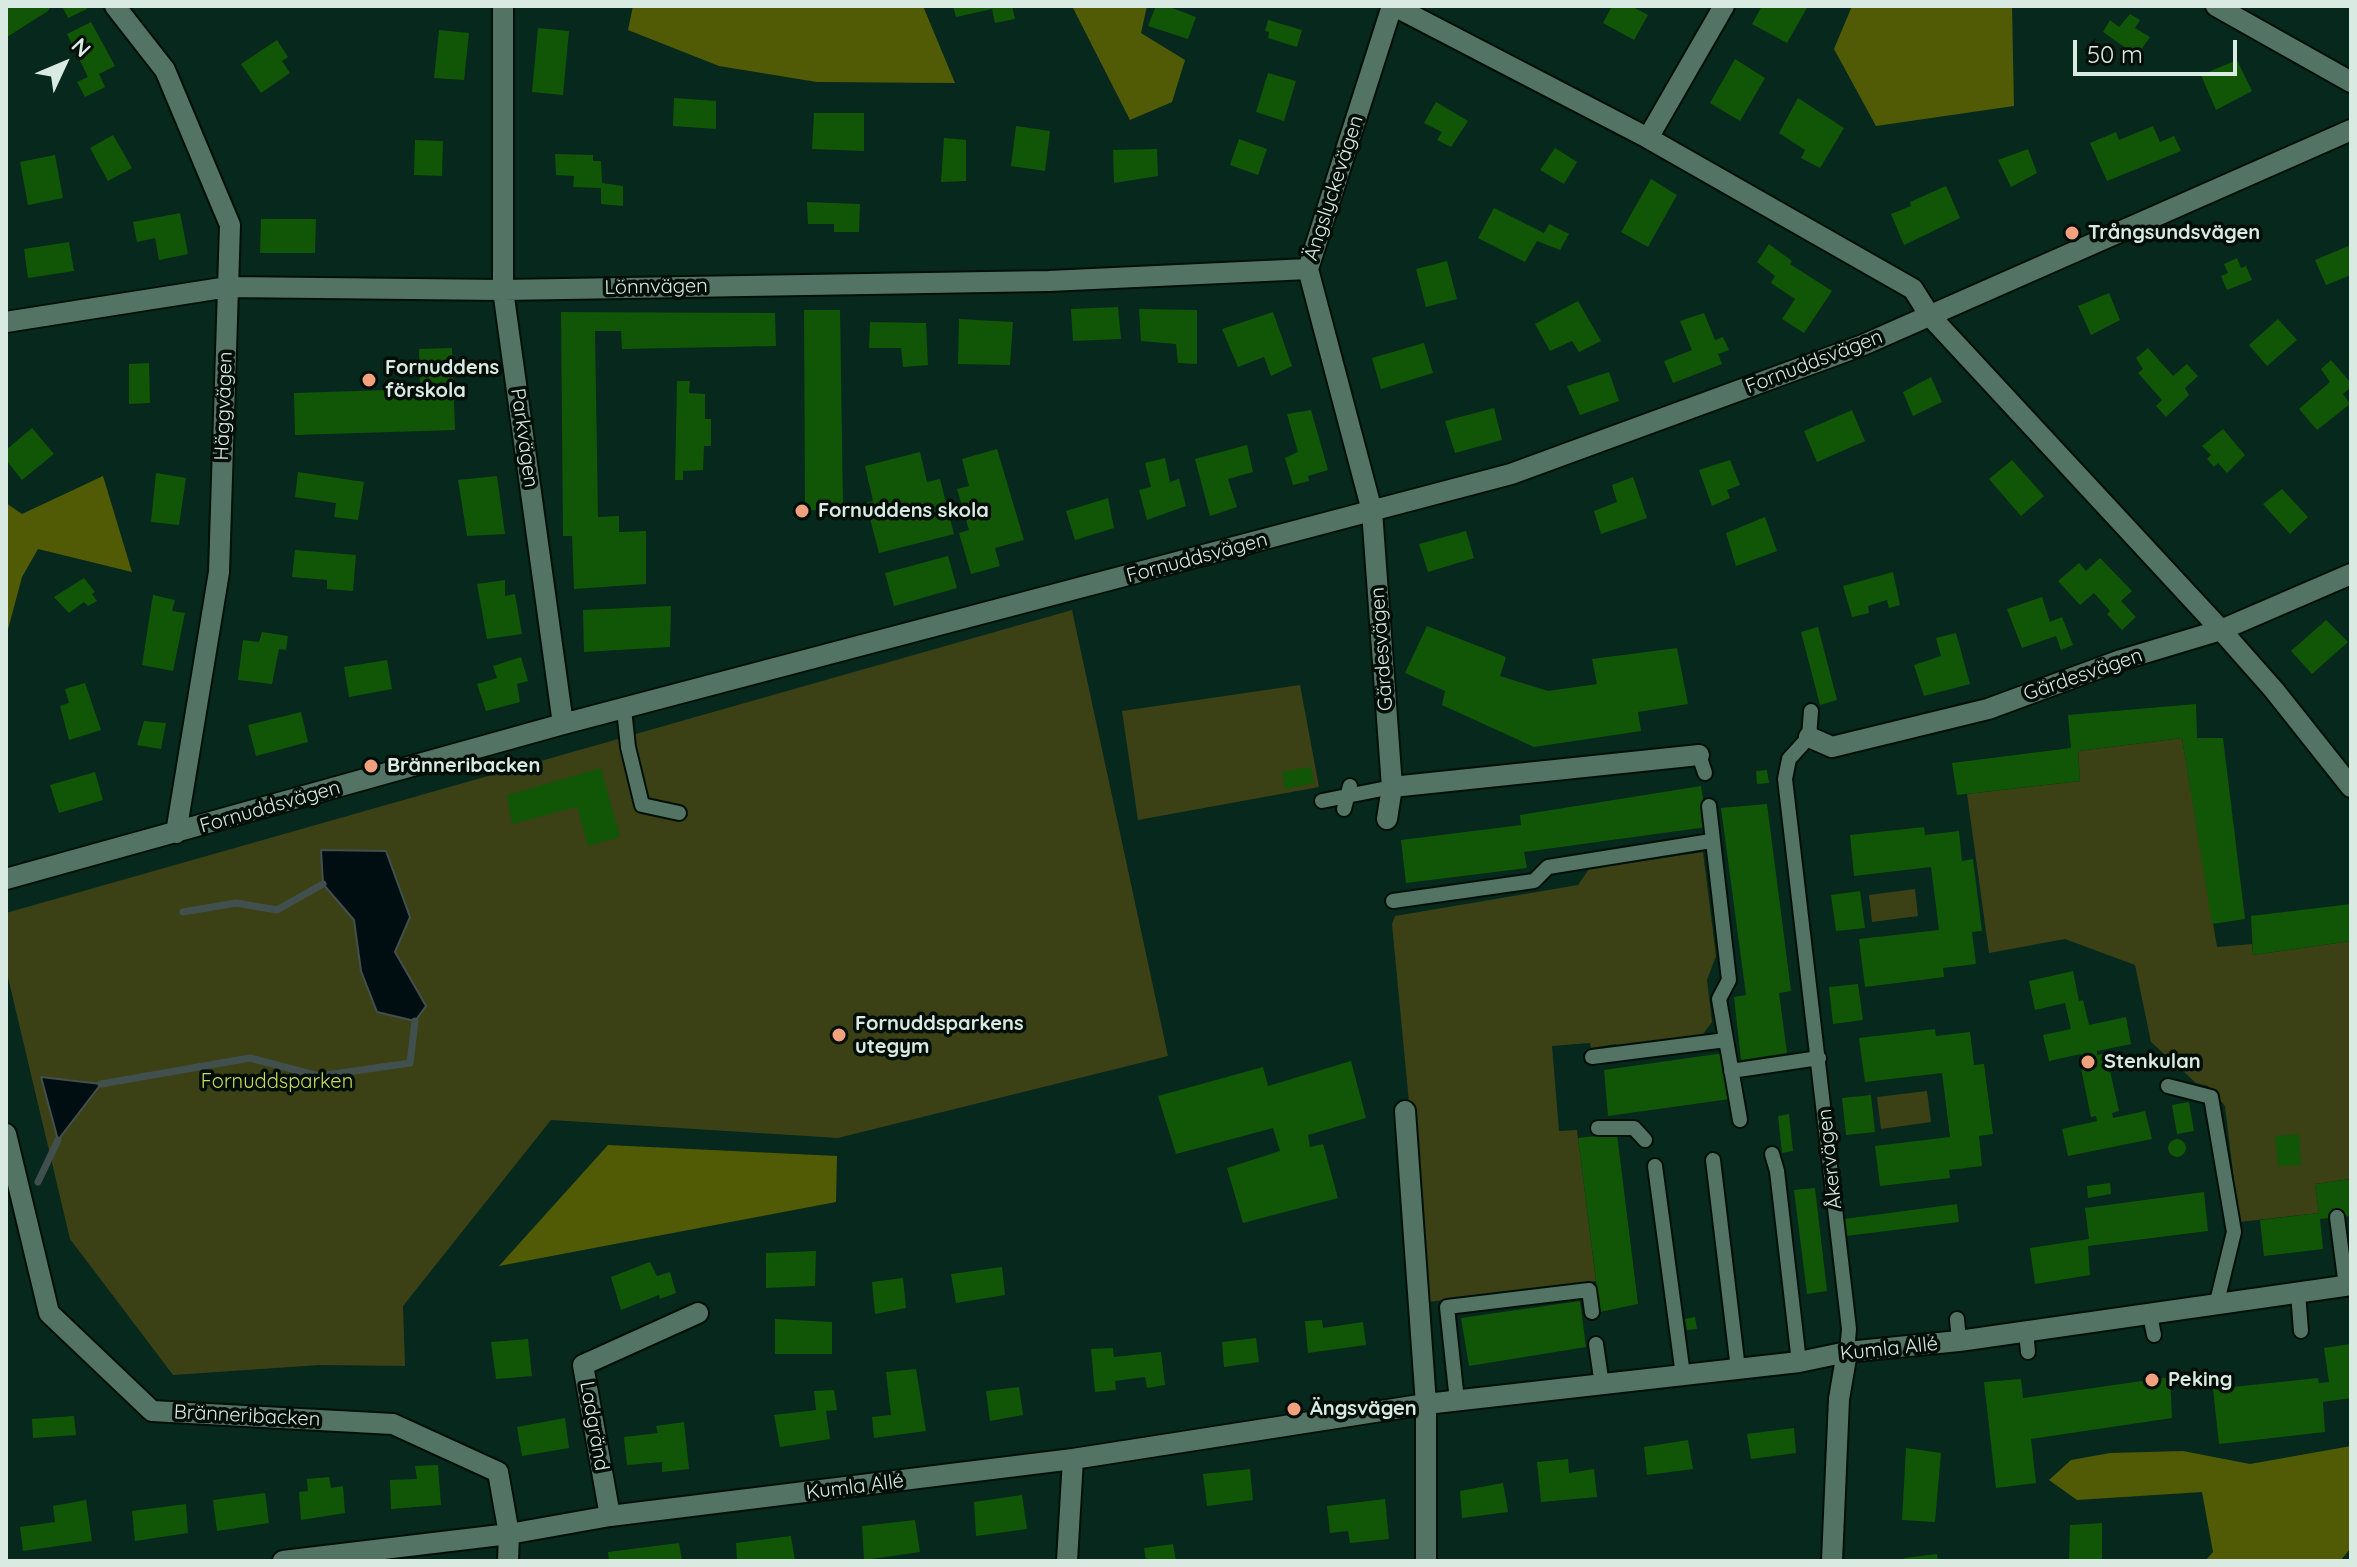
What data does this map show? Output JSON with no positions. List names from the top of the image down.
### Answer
{
  "streets": {
    "street": [
      "Ängslyckevägen",
      "Lönnvägen",
      "Fornuddsvägen",
      "Häggvägen",
      "Parkvägen",
      "Gärdesvägen",
      "Åkervägen",
      "Kumla Allé",
      "Bränneribacken",
      "Ladgränd"
    ]
  },
  "crossings": [
    ["Ängslyckevägen", "Lönnvägen"],
    ["Ängslyckevägen", "Fornuddsvägen"],
    ["Ängslyckevägen", "Gärdesvägen"],
    ["Lönnvägen", "Häggvägen"],
    ["Lönnvägen", "Parkvägen"],
    ["Fornuddsvägen", "Häggvägen"],
    ["Fornuddsvägen", "Parkvägen"],
    ["Fornuddsvägen", "Gärdesvägen"],
    ["Gärdesvägen", "Åkervägen"],
    ["Åkervägen", "Kumla Allé"],
    ["Kumla Allé", "Bränneribacken"],
    ["Kumla Allé", "Ladgränd"]
  ],
  "parks": ["Fornuddsparken"],
  "places": [
    "Trångsundsvägen",
    "Fornuddens förskola",
    "Fornuddens skola",
    "Bränneribacken",
    "Fornuddsparkens utegym",
    "Stenkulan",
    "Peking",
    "Ängsvägen"
  ],
  "scale_bar": "50 m",
  "north": "top right"
}
